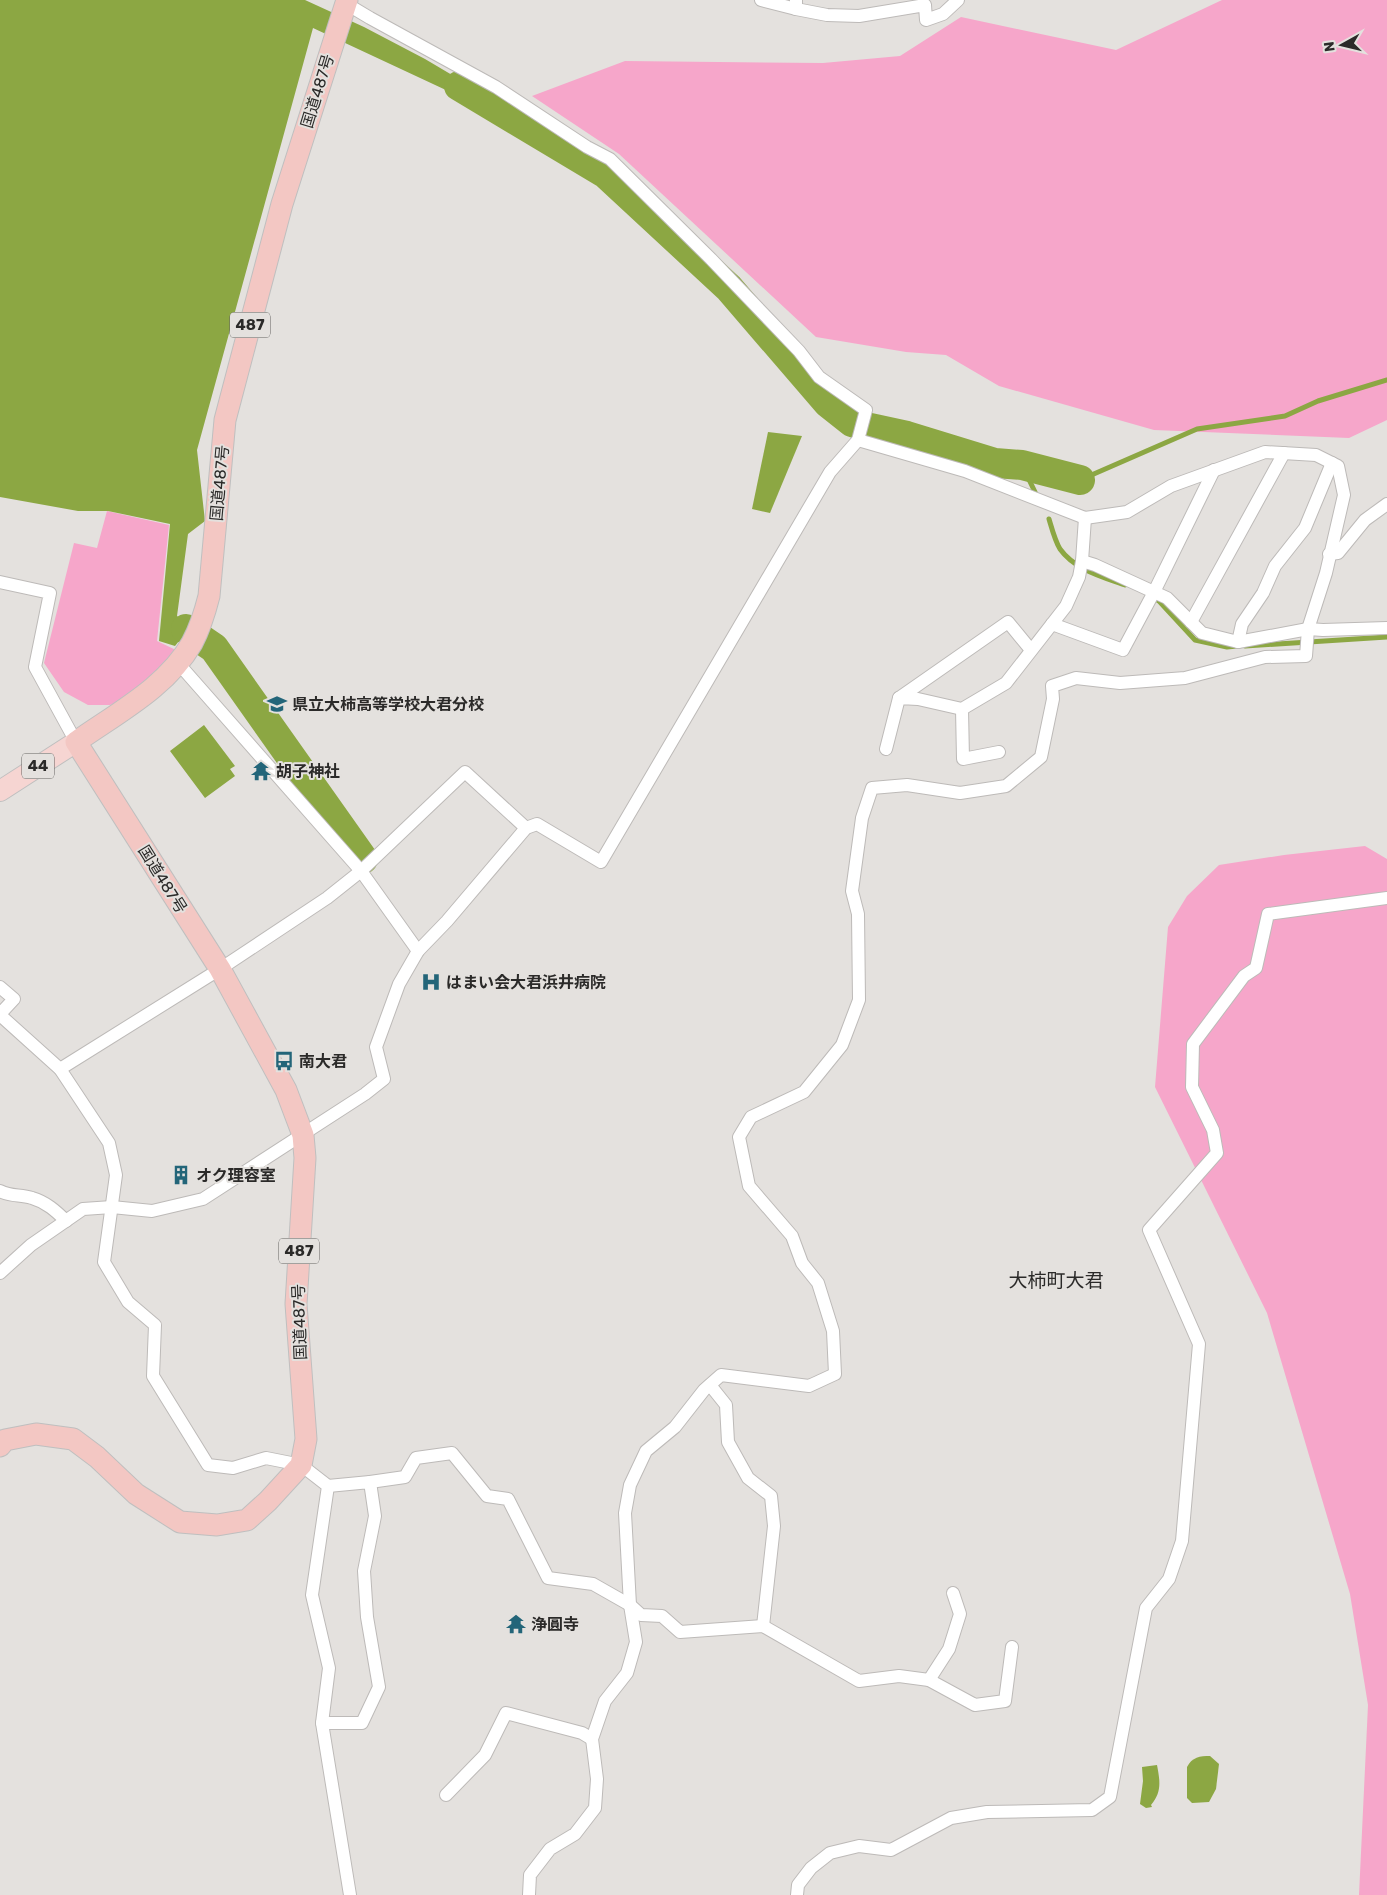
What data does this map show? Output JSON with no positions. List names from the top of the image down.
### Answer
{
  "streets": {
    "highway": ["国道487号", "487"],
    "main road": ["44"]
  },
  "crossings": [
    ["国道487号", "44"]
  ],
  "districts": ["大柿町大君"],
  "places": {
    "school or university": ["県立大柿高等学校大君分校"],
    "temple": ["胡子神社", "浄圓寺"],
    "hospital": ["はまい会大君浜井病院"],
    "bus stop": ["南大君"],
    "building": ["オク理容室"]
  },
  "north": "left"
}
